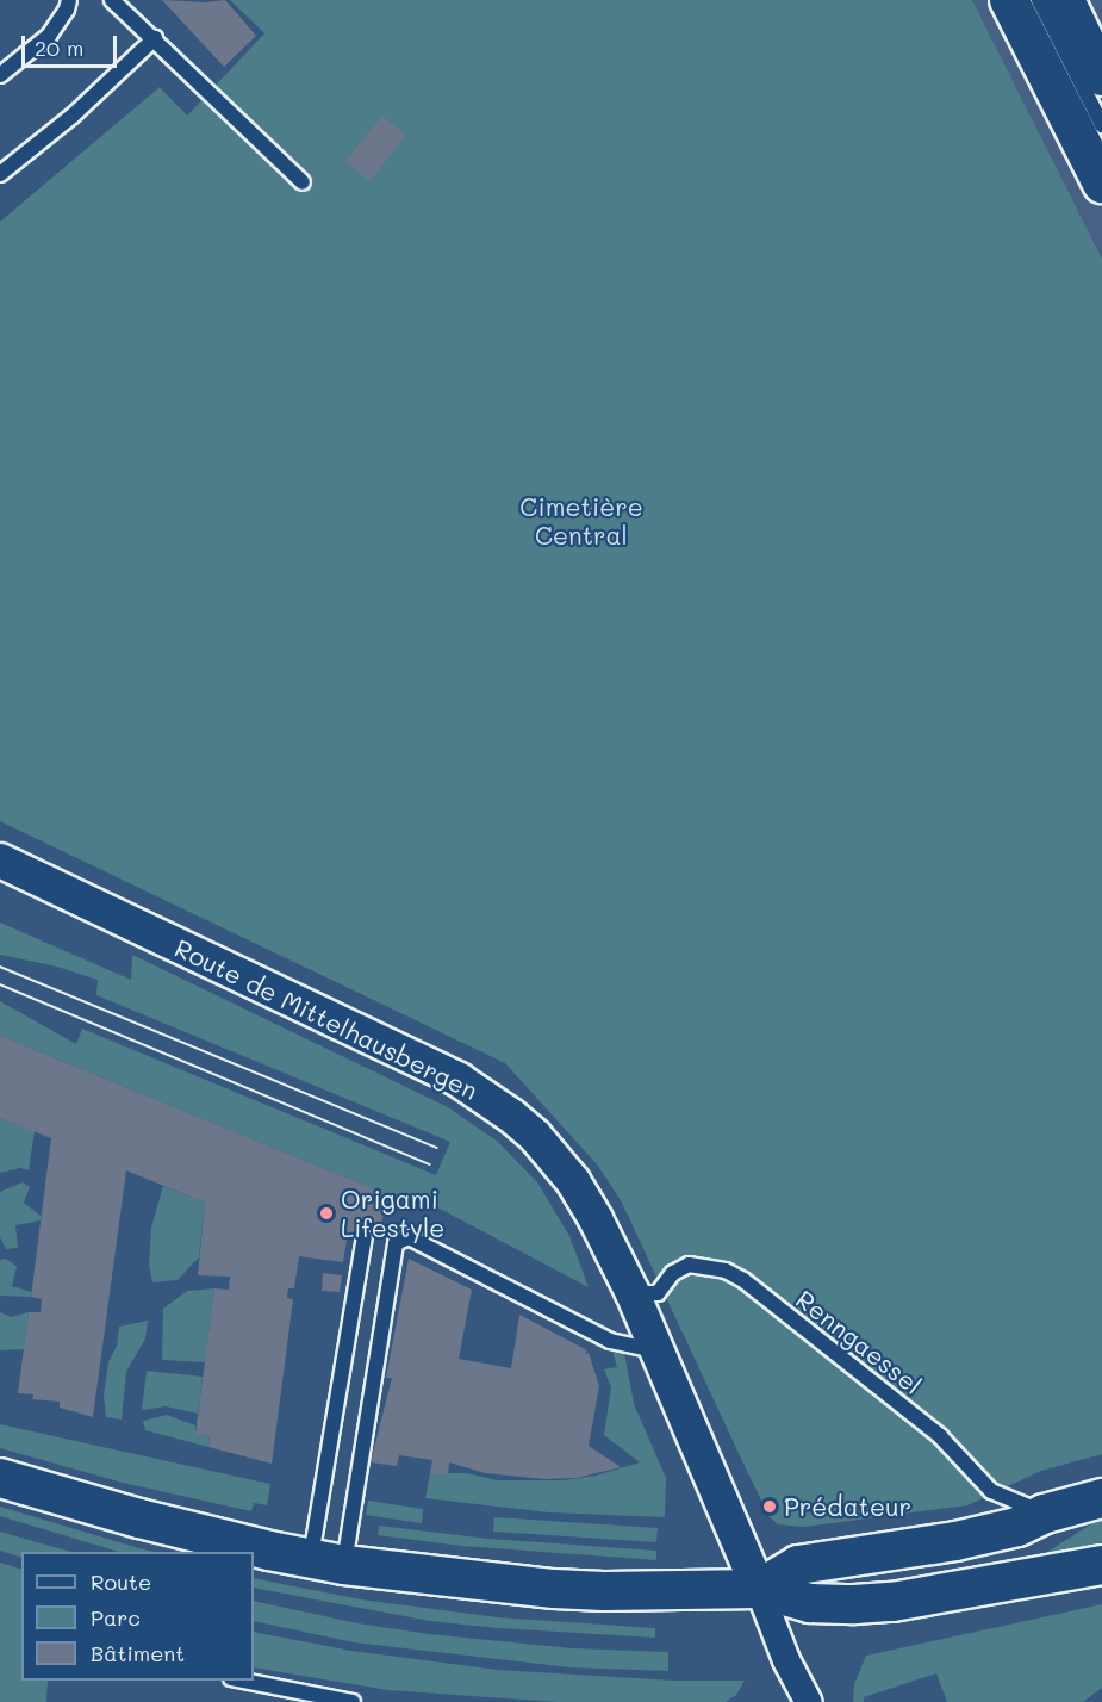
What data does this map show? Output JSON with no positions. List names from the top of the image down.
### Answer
{
  "streets": {
    "street": ["Route de Mittelhausbergen"],
    "lane": ["Renngaessel"]
  },
  "crossings": [
    ["Route de Mittelhausbergen", "Renngaessel"]
  ],
  "parks": ["Cimetière Central"],
  "places": ["Origami Lifestyle", "Prédateur"],
  "legend": ["Route", "Parc", "Bâtiment"],
  "scale_bar": "20 m"
}
